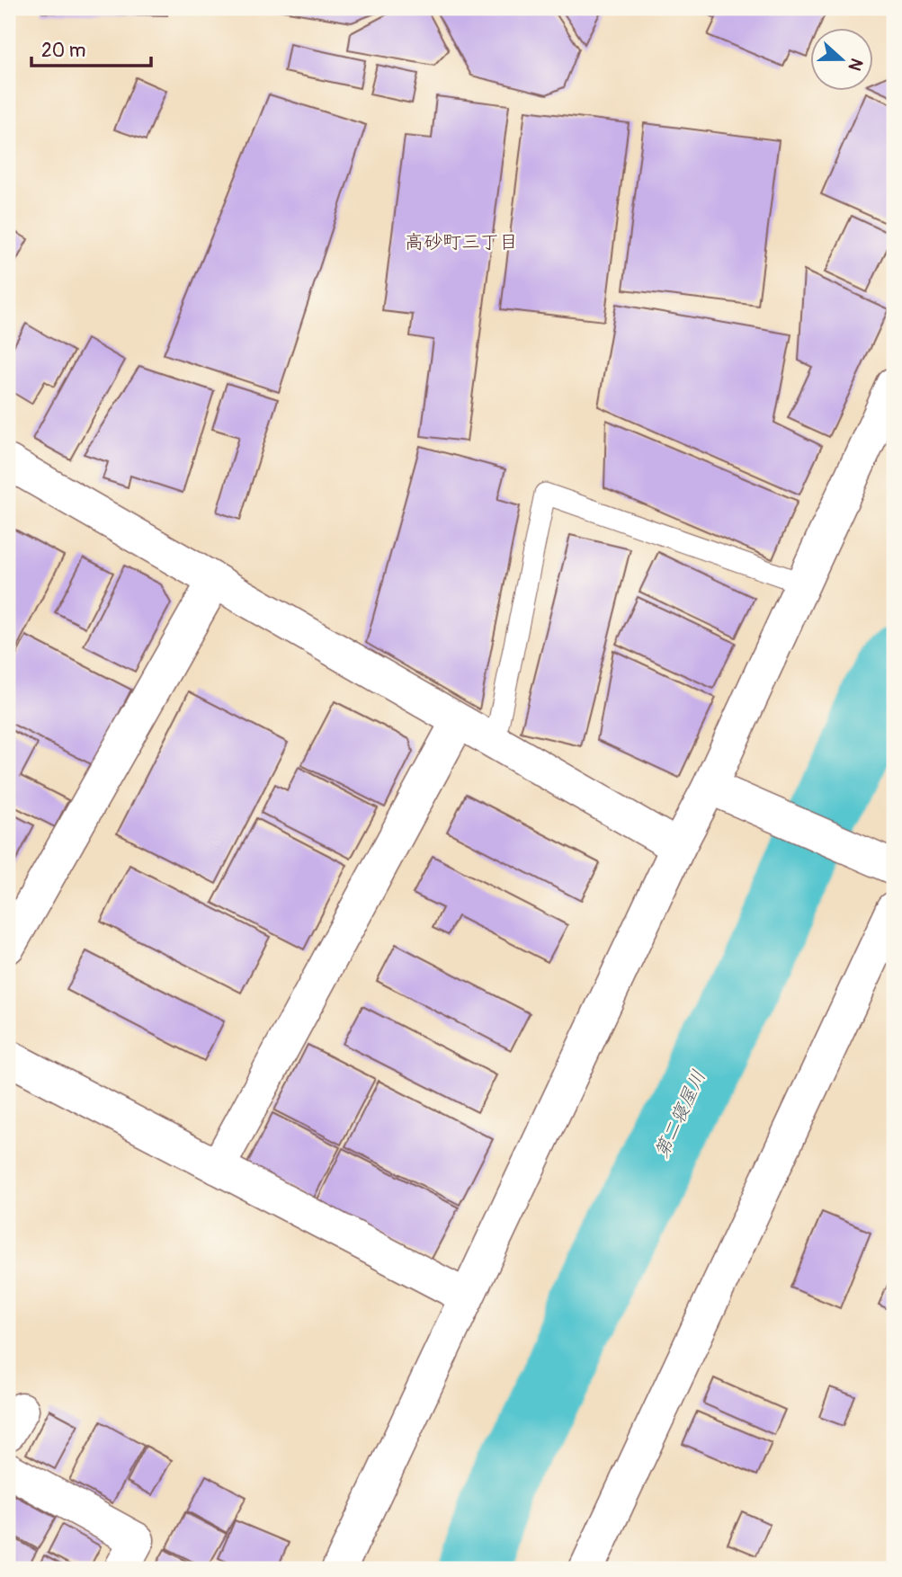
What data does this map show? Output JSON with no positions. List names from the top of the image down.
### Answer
{
  "districts": ["高砂町三丁目"],
  "water": ["第二寝屋川"],
  "scale_bar": "20 m",
  "north": "right"
}
